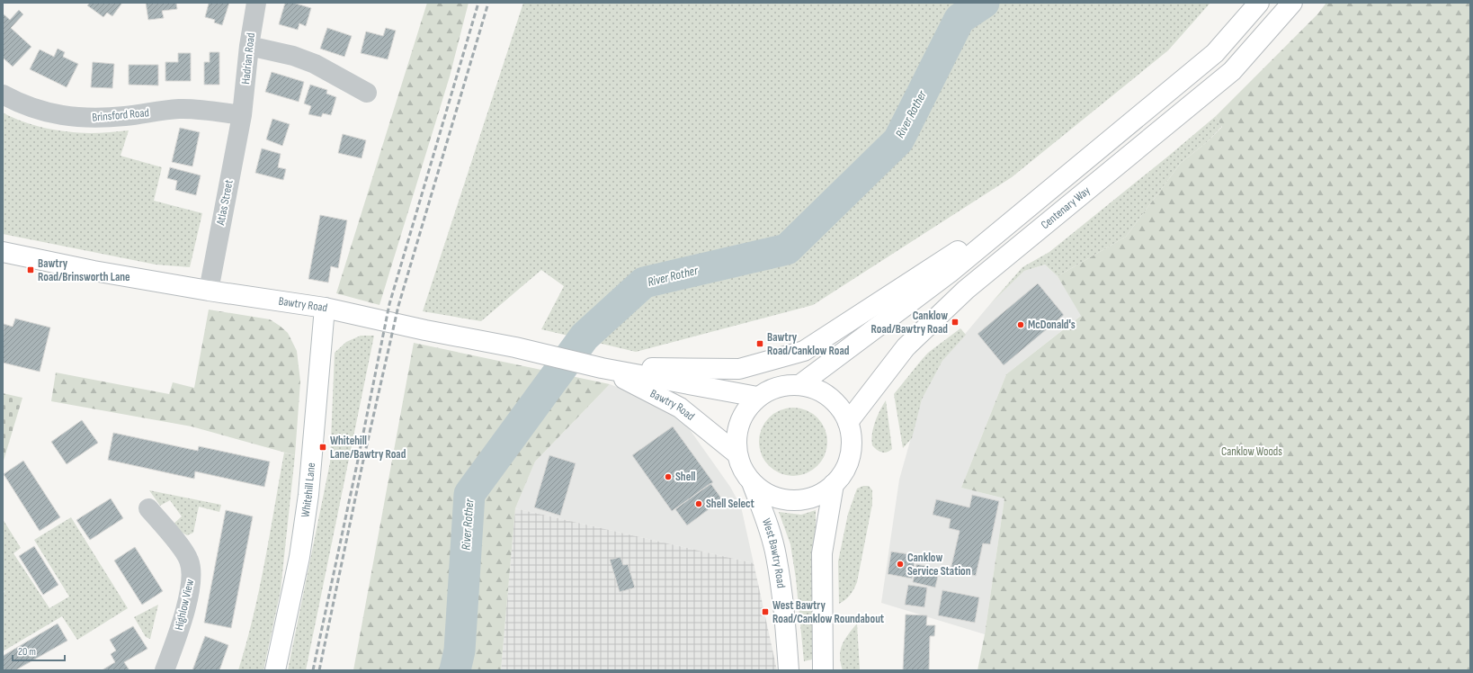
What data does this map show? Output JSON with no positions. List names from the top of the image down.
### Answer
{
  "streets": {
    "main road": [
      "Centenary Way",
      "Bawtry Road",
      "Whitehill Lane",
      "West Bawtry Road"
    ],
    "street": [
      "Hadrian Road",
      "Brinsford Road",
      "Atlas Street",
      "Highlow View"
    ]
  },
  "crossings": [
    ["Hadrian Road", "Brinsford Road"],
    ["Hadrian Road", "Atlas Street"],
    ["Brinsford Road", "Atlas Street"],
    ["Atlas Street", "Bawtry Road"],
    ["Centenary Way", "Bawtry Road"],
    ["Centenary Way", "West Bawtry Road"],
    ["Bawtry Road", "Whitehill Lane"],
    ["Bawtry Road", "West Bawtry Road"]
  ],
  "water": ["River Rother"],
  "parks": ["Canklow Woods"],
  "places": {
    "transit": [
      "Bawtry Road/Brinsworth Lane",
      "Canklow Road/Bawtry Road",
      "Bawtry Road/Canklow Road",
      "Whitehill Lane/Bawtry Road",
      "West Bawtry Road/Canklow Roundabout"
    ],
    "other": [
      "McDonald's",
      "Shell",
      "Shell Select",
      "Canklow Service Station"
    ]
  },
  "scale_bar": "20 m"
}
